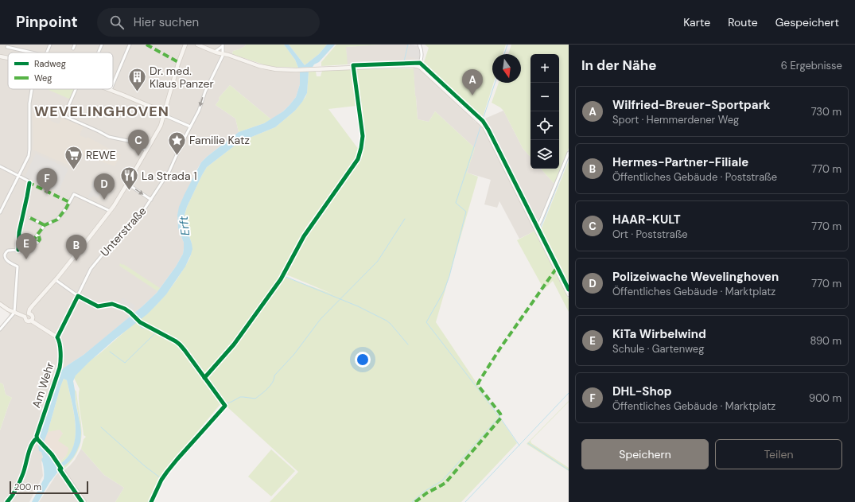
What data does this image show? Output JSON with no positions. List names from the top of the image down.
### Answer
{
  "streets": {
    "main road": ["Am Wehr"],
    "street": ["Unterstraße"]
  },
  "crossings": [
    ["Unterstraße", "Am Wehr"]
  ],
  "districts": ["WEVELINGHOVEN"],
  "water": ["Erft"],
  "places": {
    "building": ["Dr. med. Klaus Panzer"],
    "place": ["Familie Katz"],
    "supermarket": ["REWE"],
    "restaurant": ["La Strada 1"]
  },
  "legend": ["Radweg", "Weg"],
  "scale_bar": "200 m",
  "north": "bottom",
  "page": {
    "header": "Pinpoint",
    "search": "Hier suchen",
    "nav": ["Karte", "Route", "Gespeichert"],
    "heading": ["In der Nähe", "6 Ergebnisse"],
    "map_buttons": ["+", "−"],
    "pins": [
      "A",
      "C",
      "F",
      "D",
      "E",
      "B"
    ],
    "list": [
      {
        "mark": "A",
        "name": "Wilfried-Breuer-Sportpark",
        "note": "Sport · Hemmerdener Weg",
        "value": "730 m"
      },
      {
        "mark": "B",
        "name": "Hermes-Partner-Filiale",
        "note": "Öffentliches Gebäude · Poststraße",
        "value": "770 m"
      },
      {
        "mark": "C",
        "name": "HAAR-KULT",
        "note": "Ort · Poststraße",
        "value": "770 m"
      },
      {
        "mark": "D",
        "name": "Polizeiwache Wevelinghoven",
        "note": "Öffentliches Gebäude · Marktplatz",
        "value": "770 m"
      },
      {
        "mark": "E",
        "name": "KiTa Wirbelwind",
        "note": "Schule · Gartenweg",
        "value": "890 m"
      },
      {
        "mark": "F",
        "name": "DHL-Shop",
        "note": "Öffentliches Gebäude · Marktplatz",
        "value": "900 m"
      }
    ],
    "buttons": ["Speichern", "Teilen"],
    "scale": "200 m"
  }
}
